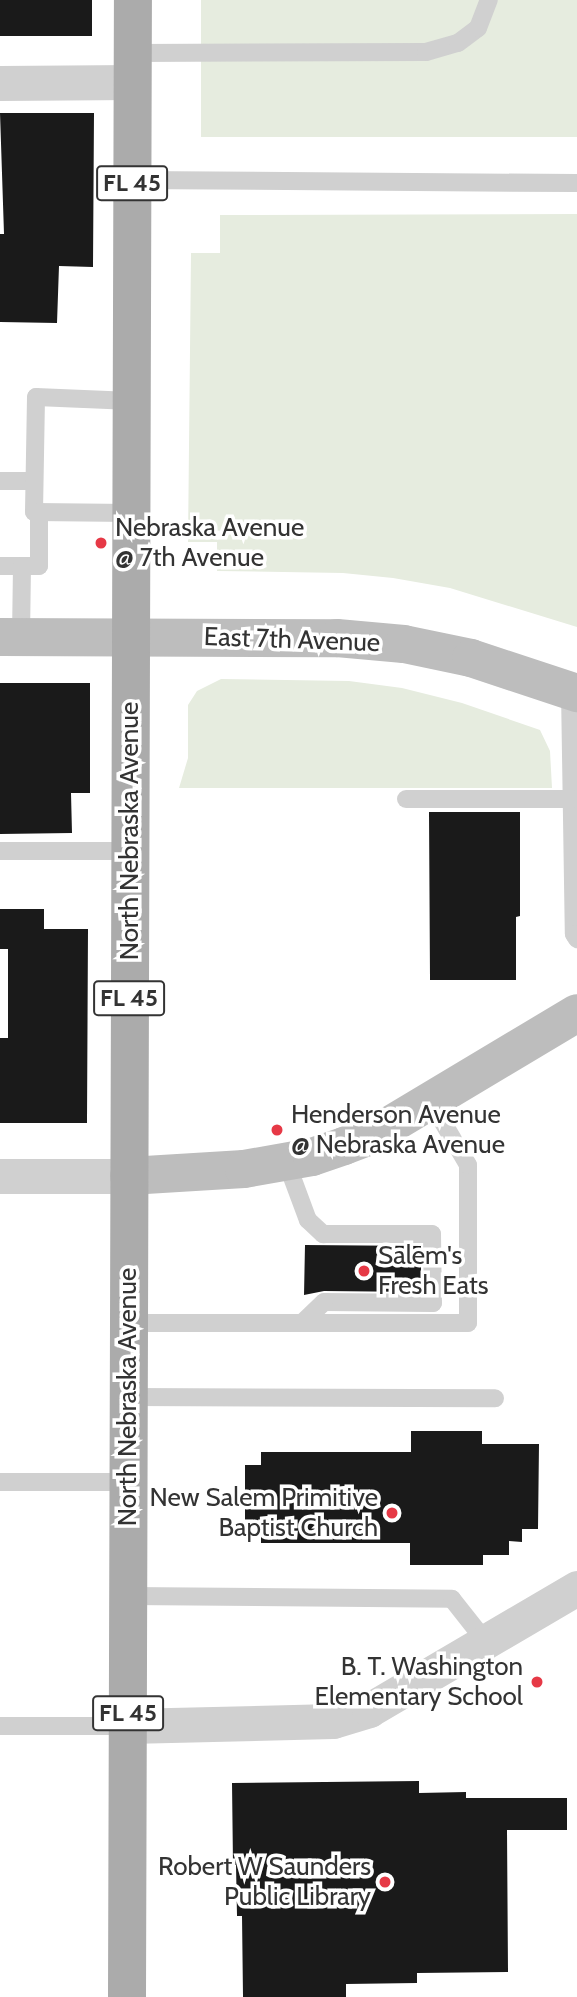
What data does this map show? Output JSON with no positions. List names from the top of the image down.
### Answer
{
  "streets": {
    "main road": ["FL 45", "North Nebraska Avenue"],
    "street": ["East 7th Avenue"]
  },
  "crossings": [
    ["East 7th Avenue", "North Nebraska Avenue"]
  ],
  "places": [
    "Nebraska Avenue @ 7th Avenue",
    "Henderson Avenue @ Nebraska Avenue",
    "Salem's Fresh Eats",
    "New Salem Primitive Baptist Church",
    "B. T. Washington Elementary School",
    "Robert W Saunders Public Library"
  ]
}
